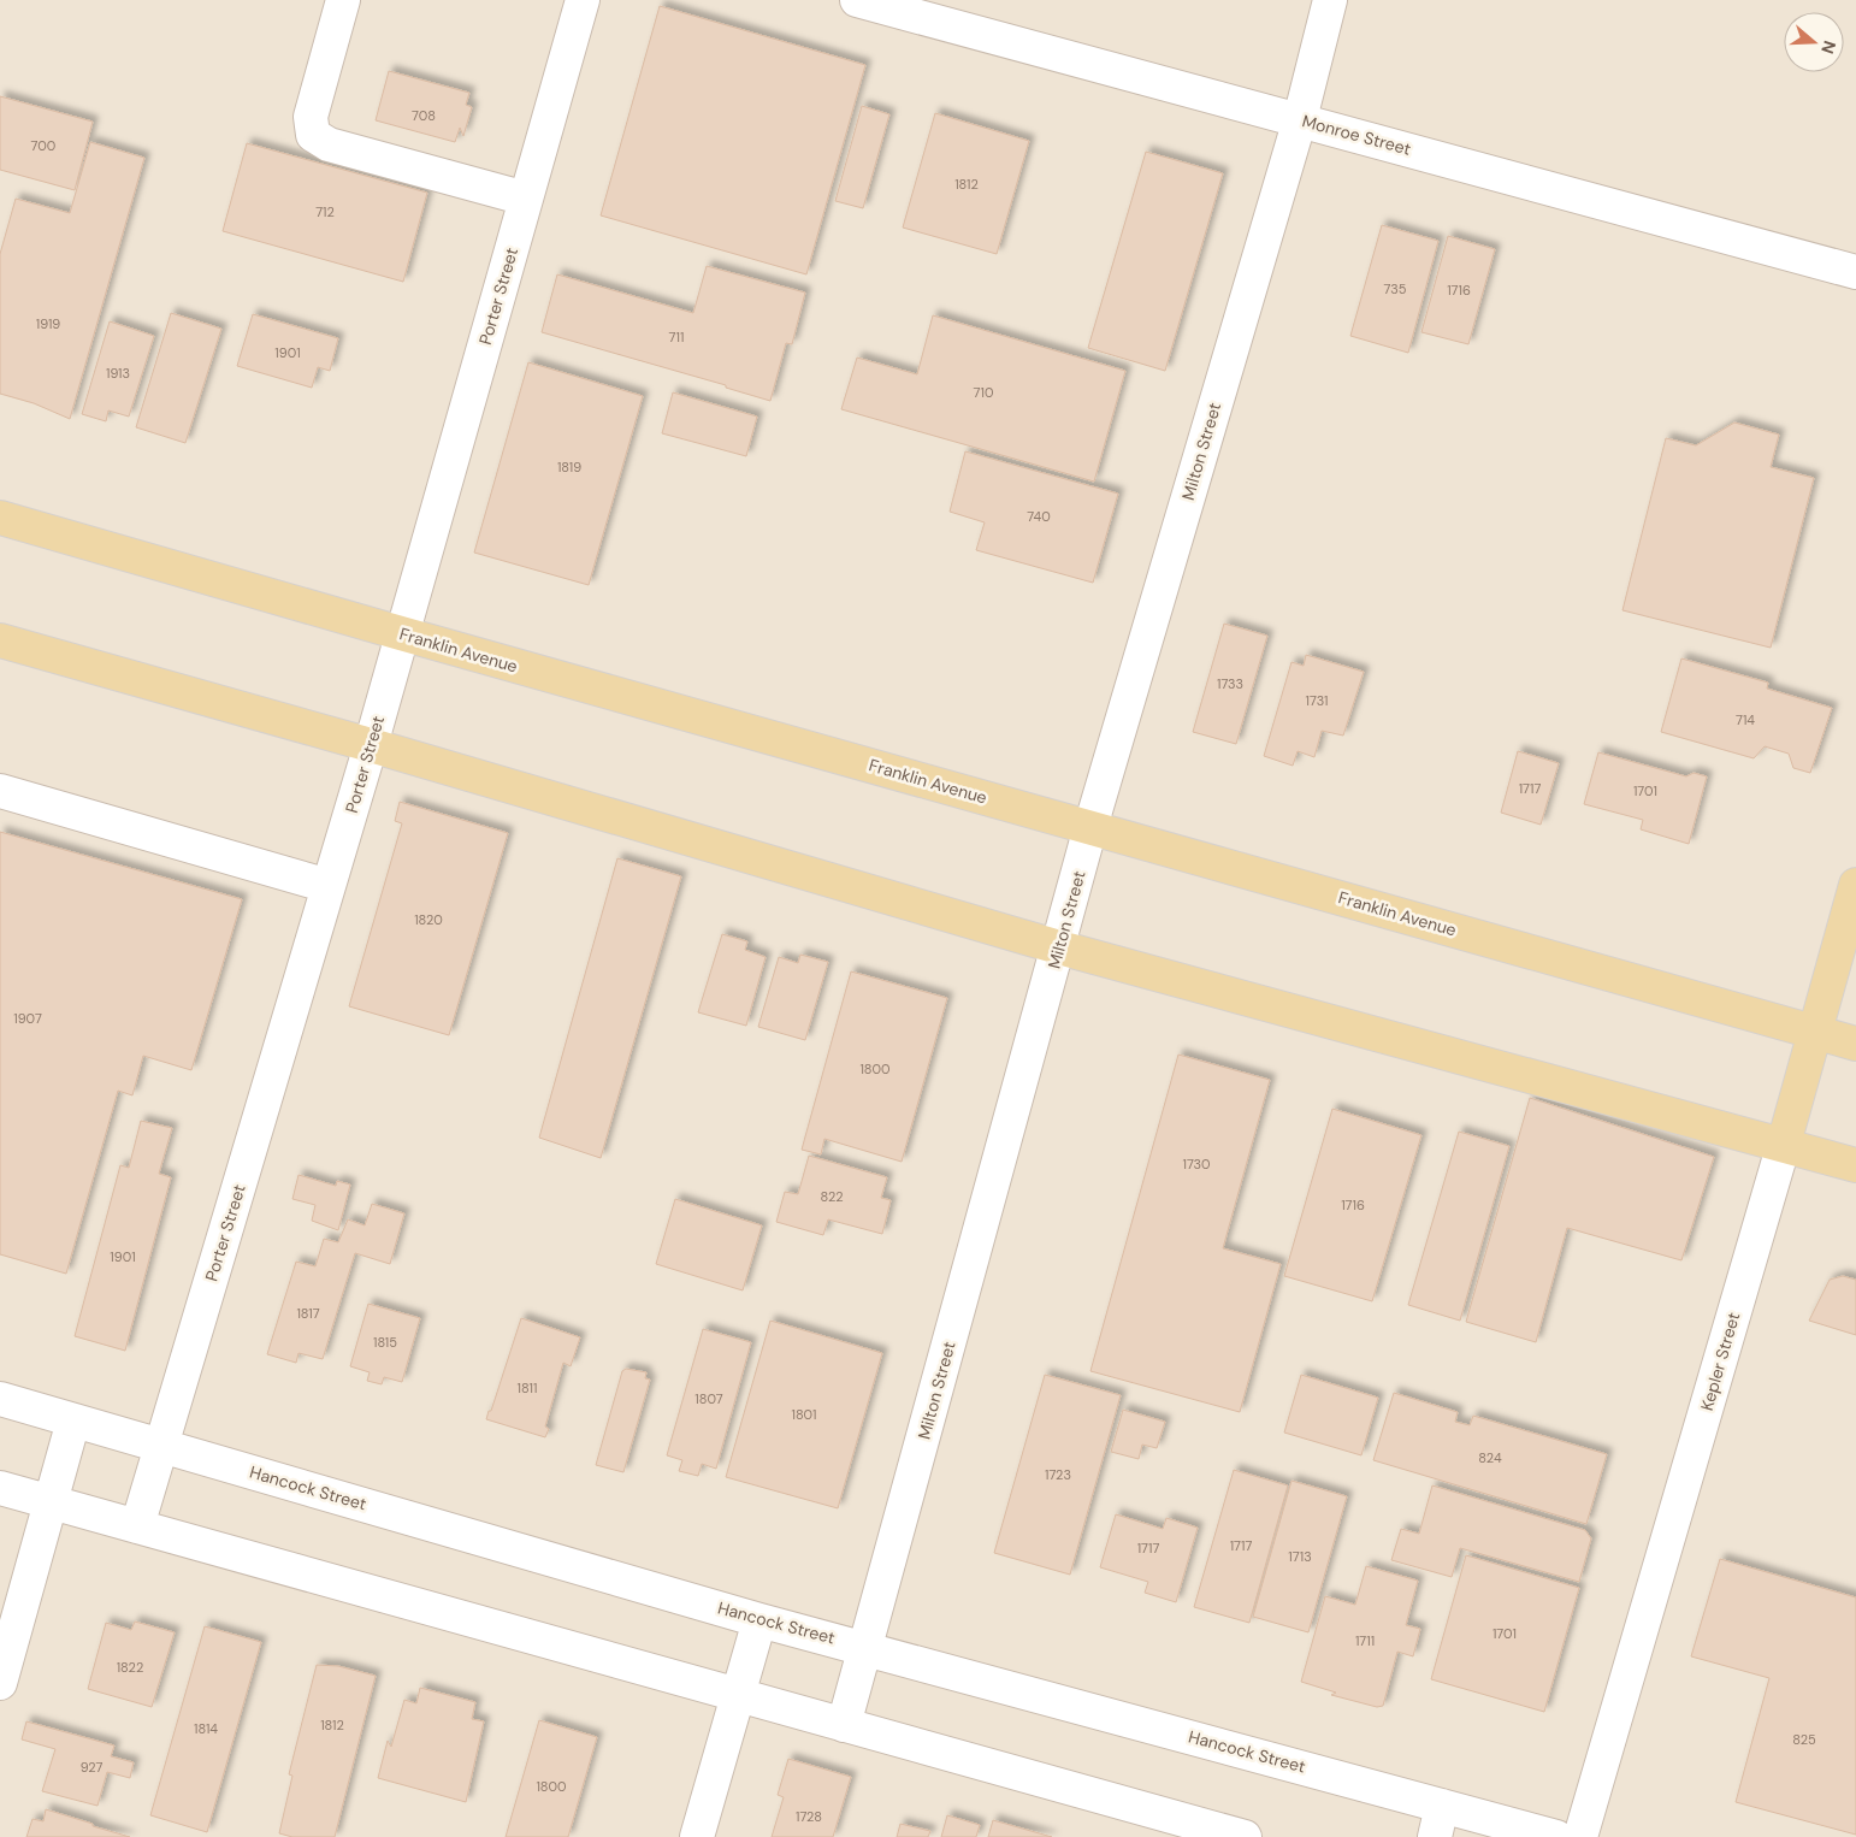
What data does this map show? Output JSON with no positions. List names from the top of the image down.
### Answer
{
  "streets": {
    "main road": ["Franklin Avenue", "Kepler Street"],
    "street": [
      "Monroe Street",
      "Porter Street",
      "Milton Street",
      "Hancock Street"
    ]
  },
  "crossings": [
    ["Monroe Street", "Milton Street"],
    ["Porter Street", "Franklin Avenue"],
    ["Porter Street", "Hancock Street"],
    ["Milton Street", "Franklin Avenue"],
    ["Milton Street", "Hancock Street"],
    ["Franklin Avenue", "Kepler Street"]
  ],
  "house_numbers": [
    "708",
    "700",
    "1812",
    "712",
    "735",
    "1716",
    "1919",
    "711",
    "1901",
    "1913",
    "710",
    "1819",
    "740",
    "1733",
    "1731",
    "714",
    "1717",
    "1701",
    "1820",
    "1907",
    "1800",
    "1730",
    "822",
    "1716",
    "1901",
    "1817",
    "1815",
    "1811",
    "1807",
    "1801",
    "824",
    "1723",
    "1717",
    "1717",
    "1713",
    "1701",
    "1711",
    "1822",
    "1812",
    "1814",
    "825",
    "927",
    "1800",
    "1728"
  ],
  "north": "right"
}
